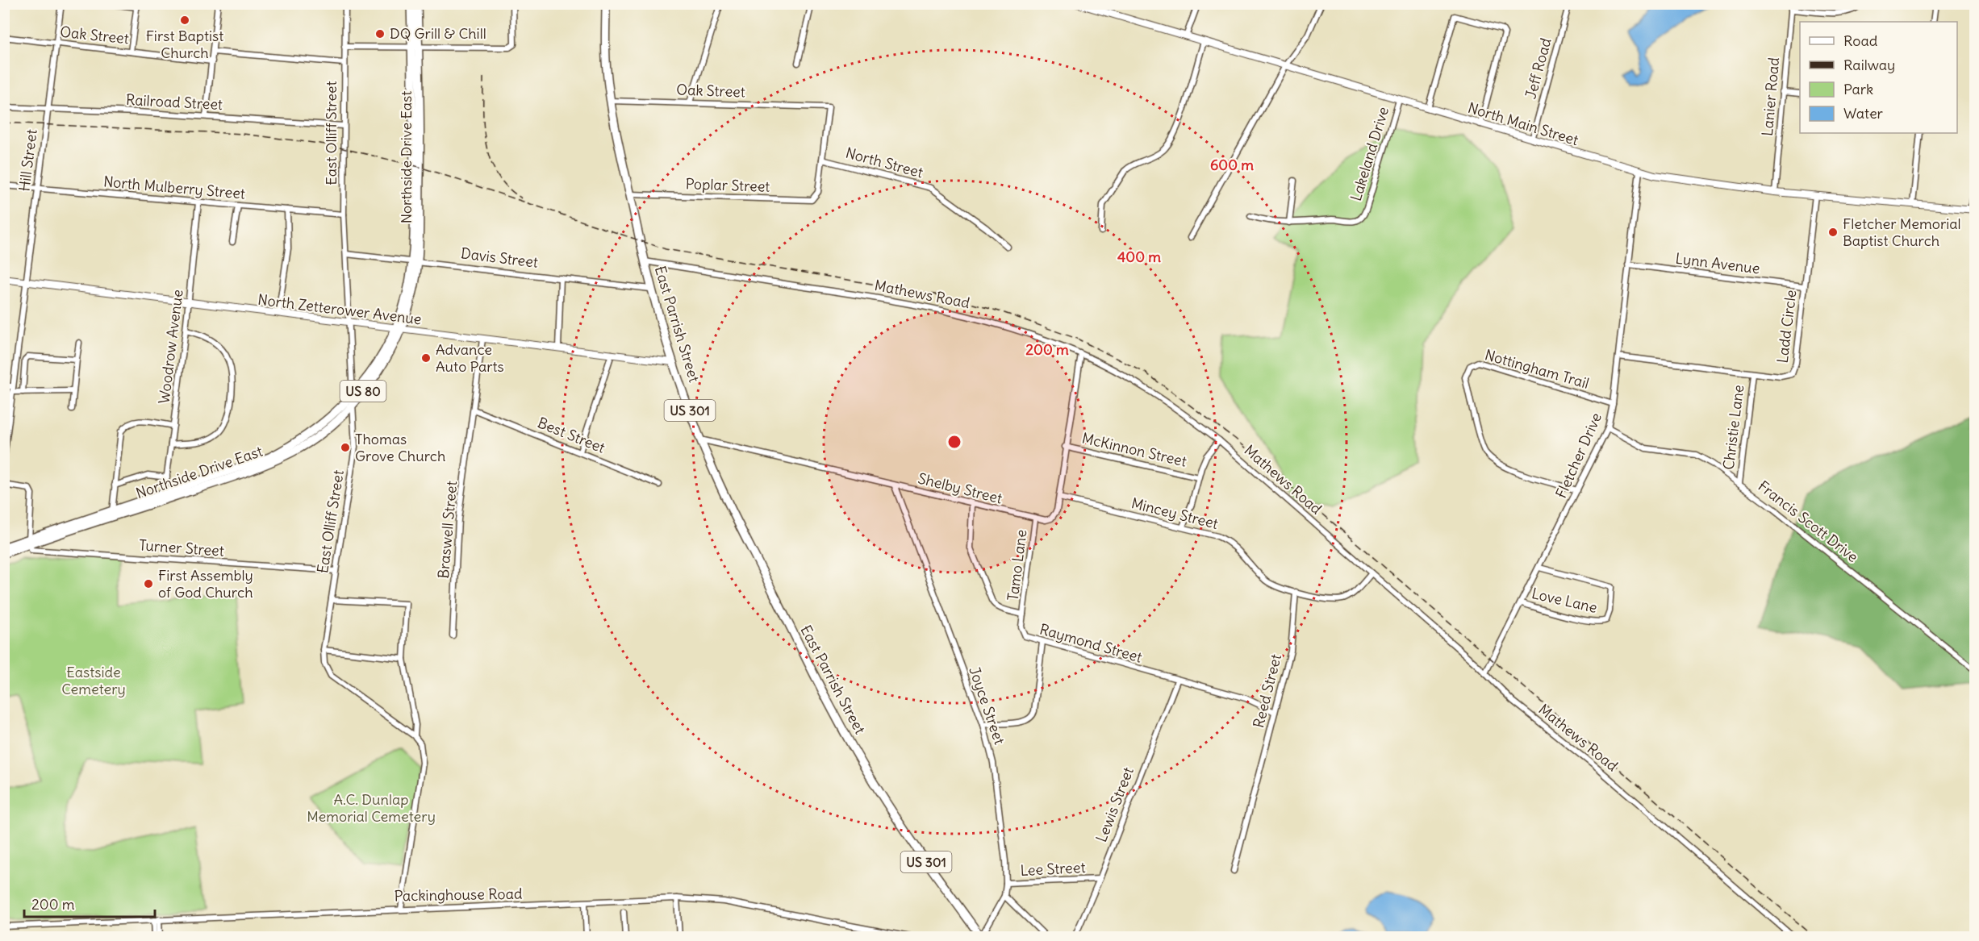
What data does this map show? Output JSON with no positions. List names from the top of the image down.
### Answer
{
  "streets": {
    "main road": [
      "Northside Drive East",
      "East Parrish Street",
      "US 80",
      "US 301"
    ],
    "street": [
      "Oak Street",
      "Jeff Road",
      "Lanier Road",
      "Railroad Street",
      "North Main Street",
      "East Olliff Street",
      "Lakeland Drive",
      "Hill Street",
      "North Street",
      "Poplar Street",
      "North Mulberry Street",
      "Davis Street",
      "Lynn Avenue",
      "Mathews Road",
      "North Zetterower Avenue",
      "Ladd Circle",
      "Woodrow Avenue",
      "Nottingham Trail",
      "Christie Lane",
      "Best Street",
      "McKinnon Street",
      "Fletcher Drive",
      "Shelby Street",
      "Mincey Street",
      "Francis Scott Drive",
      "Braswell Street",
      "Turner Street",
      "Tamo Lane",
      "Love Lane",
      "Raymond Street",
      "Reed Street",
      "Joyce Street",
      "Lewis Street",
      "Lee Street",
      "Packinghouse Road"
    ]
  },
  "crossings": [
    ["Oak Street", "Hill Street"],
    ["Oak Street", "North Street"],
    ["Oak Street", "Poplar Street"],
    ["Oak Street", "East Parrish Street"],
    ["Jeff Road", "North Main Street"],
    ["Lanier Road", "North Main Street"],
    ["Railroad Street", "East Olliff Street"],
    ["Railroad Street", "Hill Street"],
    ["North Main Street", "Lakeland Drive"],
    ["North Main Street", "Ladd Circle"],
    ["North Main Street", "Fletcher Drive"],
    ["East Olliff Street", "Northside Drive East"],
    ["East Olliff Street", "North Mulberry Street"],
    ["East Olliff Street", "Davis Street"],
    ["East Olliff Street", "North Zetterower Avenue"],
    ["East Olliff Street", "Turner Street"],
    ["Northside Drive East", "Davis Street"],
    ["Northside Drive East", "North Zetterower Avenue"],
    ["Northside Drive East", "Woodrow Avenue"],
    ["Northside Drive East", "Turner Street"],
    ["Hill Street", "North Mulberry Street"],
    ["Hill Street", "North Zetterower Avenue"],
    ["North Street", "Poplar Street"],
    ["Poplar Street", "East Parrish Street"],
    ["North Mulberry Street", "Woodrow Avenue"],
    ["Davis Street", "East Parrish Street"],
    ["Lynn Avenue", "Ladd Circle"],
    ["Lynn Avenue", "Fletcher Drive"],
    ["Mathews Road", "East Parrish Street"],
    ["Mathews Road", "Fletcher Drive"],
    ["Mathews Road", "Mincey Street"],
    ["North Zetterower Avenue", "East Parrish Street"],
    ["North Zetterower Avenue", "Woodrow Avenue"],
    ["North Zetterower Avenue", "Braswell Street"],
    ["East Parrish Street", "Shelby Street"],
    ["East Parrish Street", "Joyce Street"],
    ["Ladd Circle", "Christie Lane"],
    ["Ladd Circle", "Fletcher Drive"],
    ["Nottingham Trail", "Fletcher Drive"],
    ["Christie Lane", "Francis Scott Drive"],
    ["Best Street", "Braswell Street"],
    ["Fletcher Drive", "Francis Scott Drive"],
    ["Fletcher Drive", "Love Lane"],
    ["Shelby Street", "Tamo Lane"],
    ["Shelby Street", "Raymond Street"],
    ["Shelby Street", "Joyce Street"],
    ["Mincey Street", "Reed Street"],
    ["Tamo Lane", "Raymond Street"],
    ["Raymond Street", "Reed Street"],
    ["Raymond Street", "Lewis Street"],
    ["Joyce Street", "Lee Street"],
    ["Lewis Street", "Lee Street"]
  ],
  "parks": ["Eastside Cemetery", "A.C. Dunlap Memorial Cemetery"],
  "places": [
    "First Baptist Church",
    "DQ Grill & Chill",
    "Fletcher Memorial Baptist Church",
    "Advance Auto Parts",
    "Thomas Grove Church",
    "First Assembly of God Church"
  ],
  "legend": [
    "Road",
    "Railway",
    "Park",
    "Water"
  ],
  "scale_bar": "200 m",
  "rings": ["600 m", "400 m", "200 m"]
}
